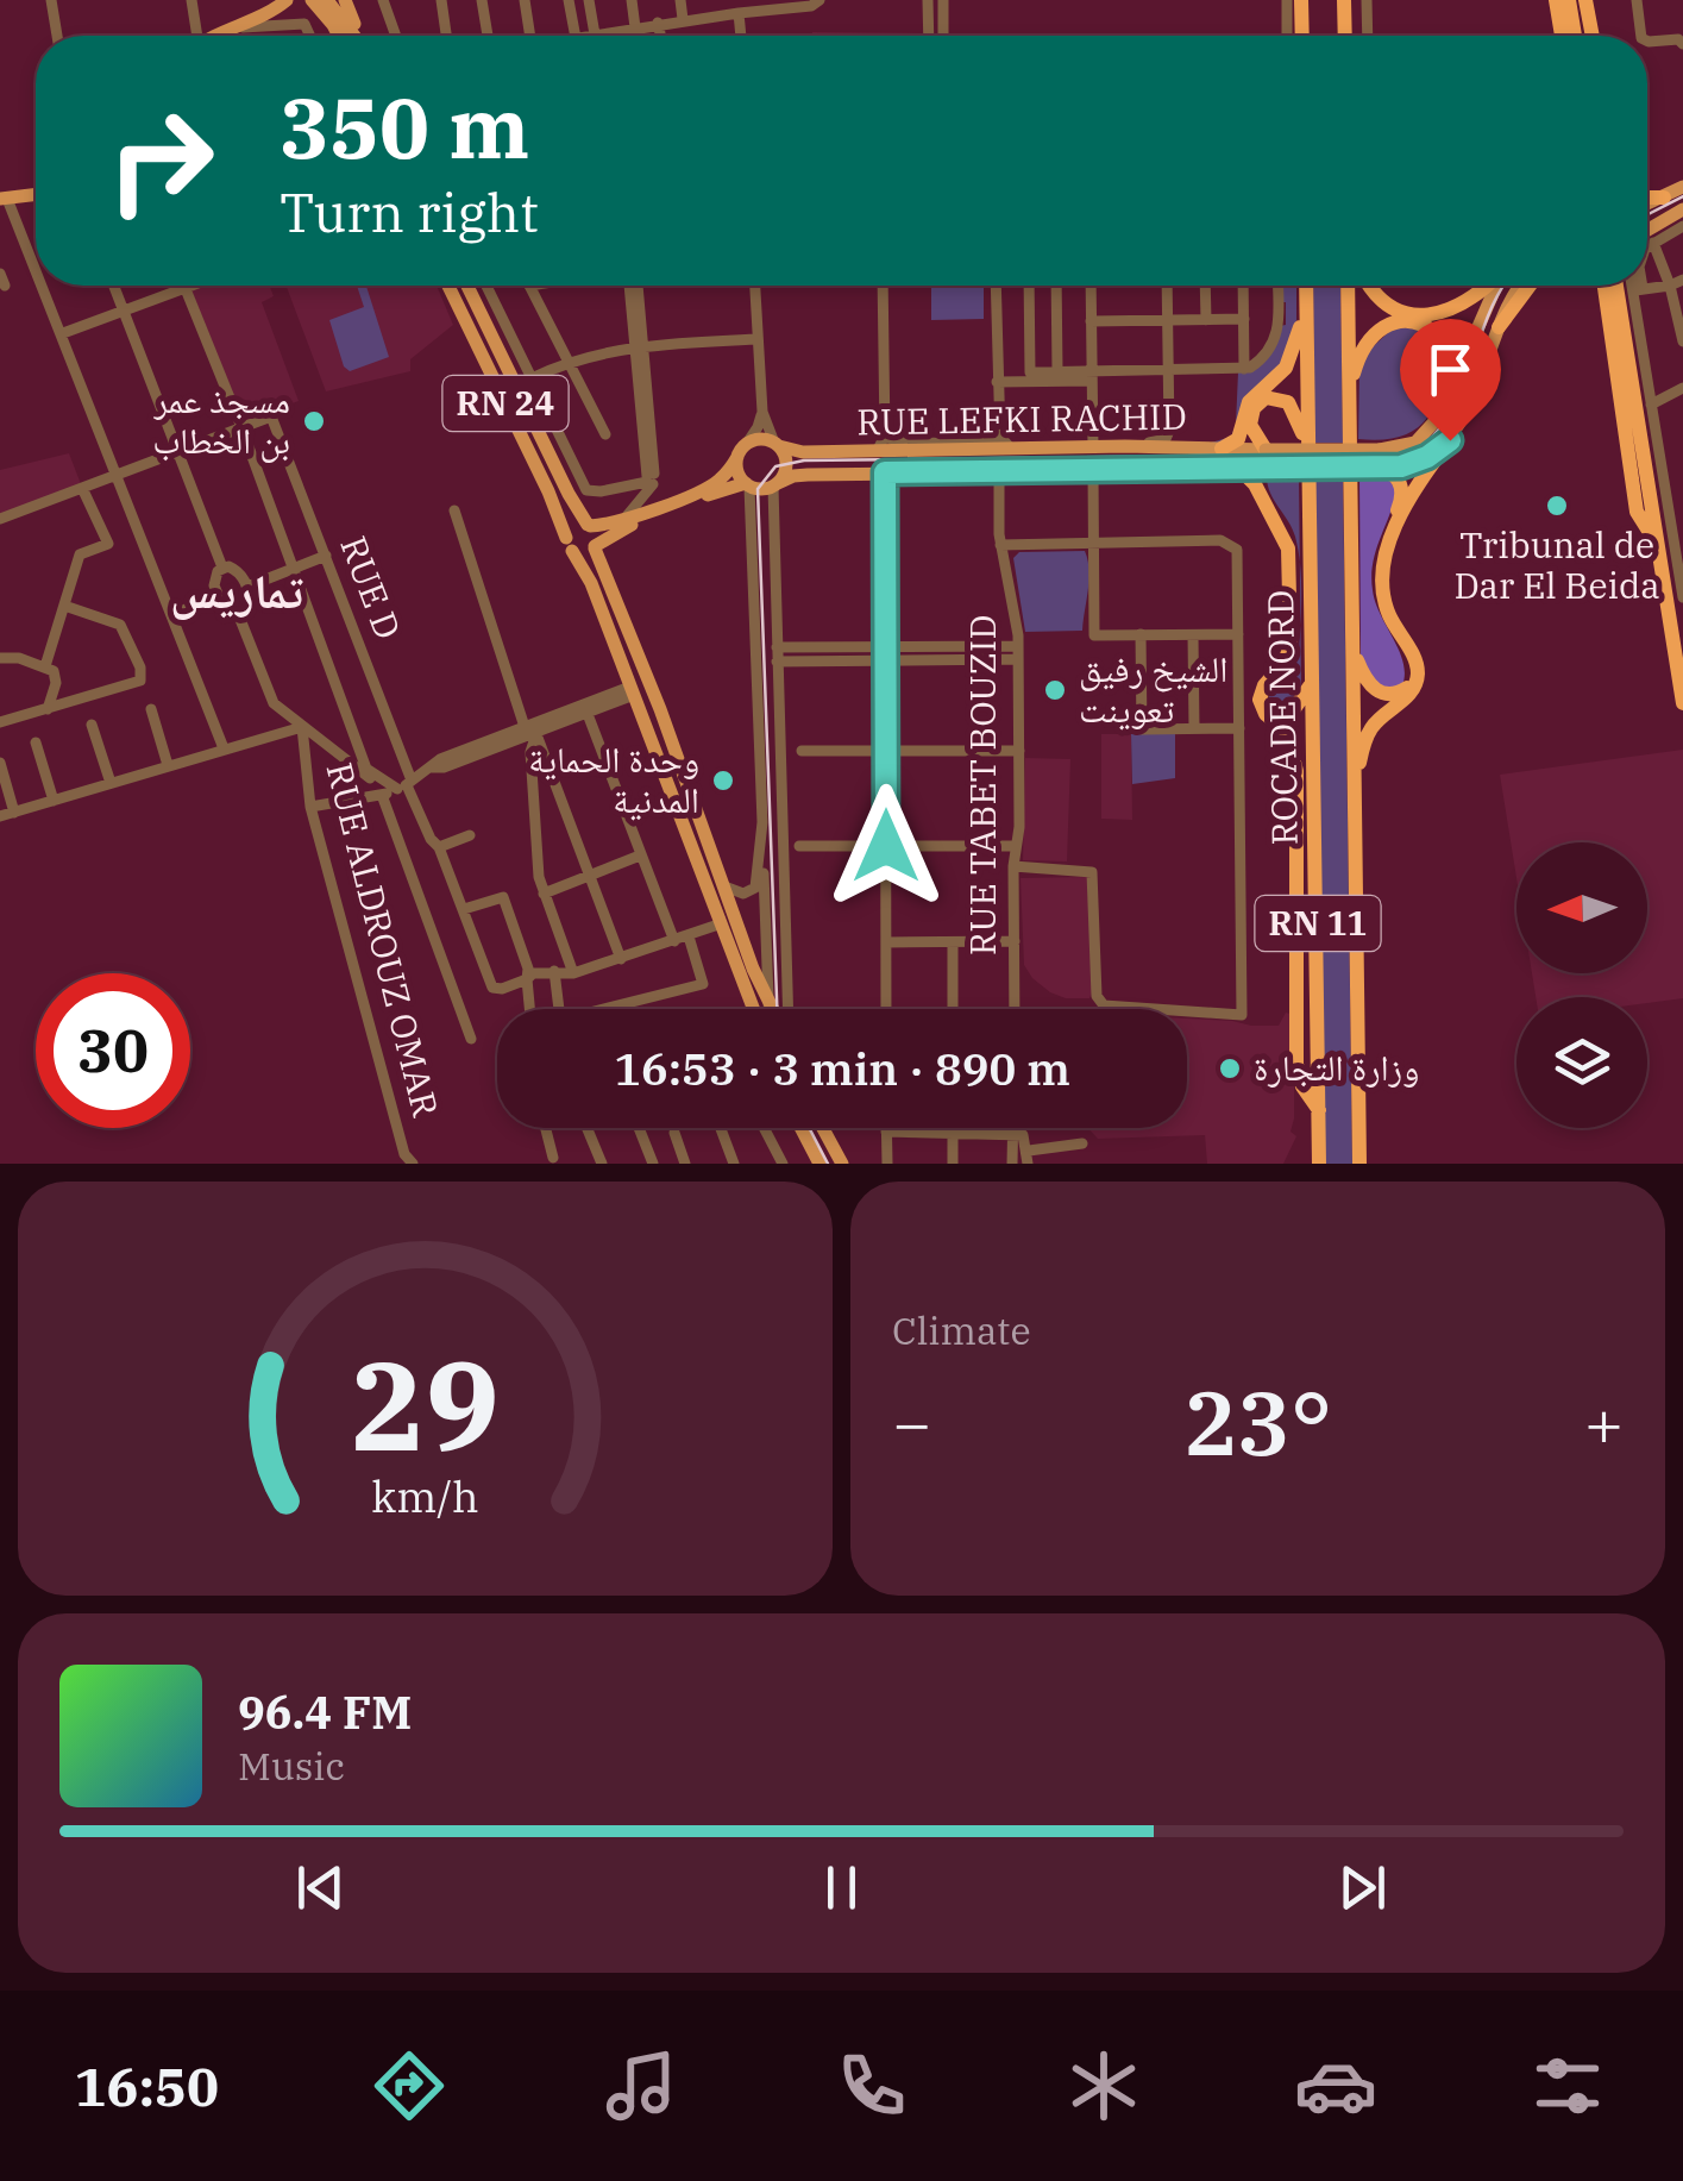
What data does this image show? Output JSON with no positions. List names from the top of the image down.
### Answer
{
  "streets": {
    "highway": ["ROCADE NORD", "RN 11"],
    "main road": ["RN 24", "RUE LEFKI RACHID"],
    "street": ["RUE D", "RUE TABET BOUZID", "RUE ALDROUZ OMAR"]
  },
  "districts": ["تماريس"],
  "places": [
    "مسجذ عمر بن الخطاب",
    "Tribunal de Dar El Beida",
    "الشيخ رفيق تعوينت",
    "وحدة الحماية المدنية",
    "وزارة التجارة"
  ],
  "north": "left",
  "page": {
    "turn": ["350 m", "Turn right"],
    "limit": "30",
    "trip": "16:53 · 3 min · 890 m",
    "tile": "Climate",
    "heat": ["−", "23°", "+"],
    "song": ["96.4 FM", "Music"],
    "tabs": "16:50",
    "gauge": ["29", "km/h"]
  }
}
